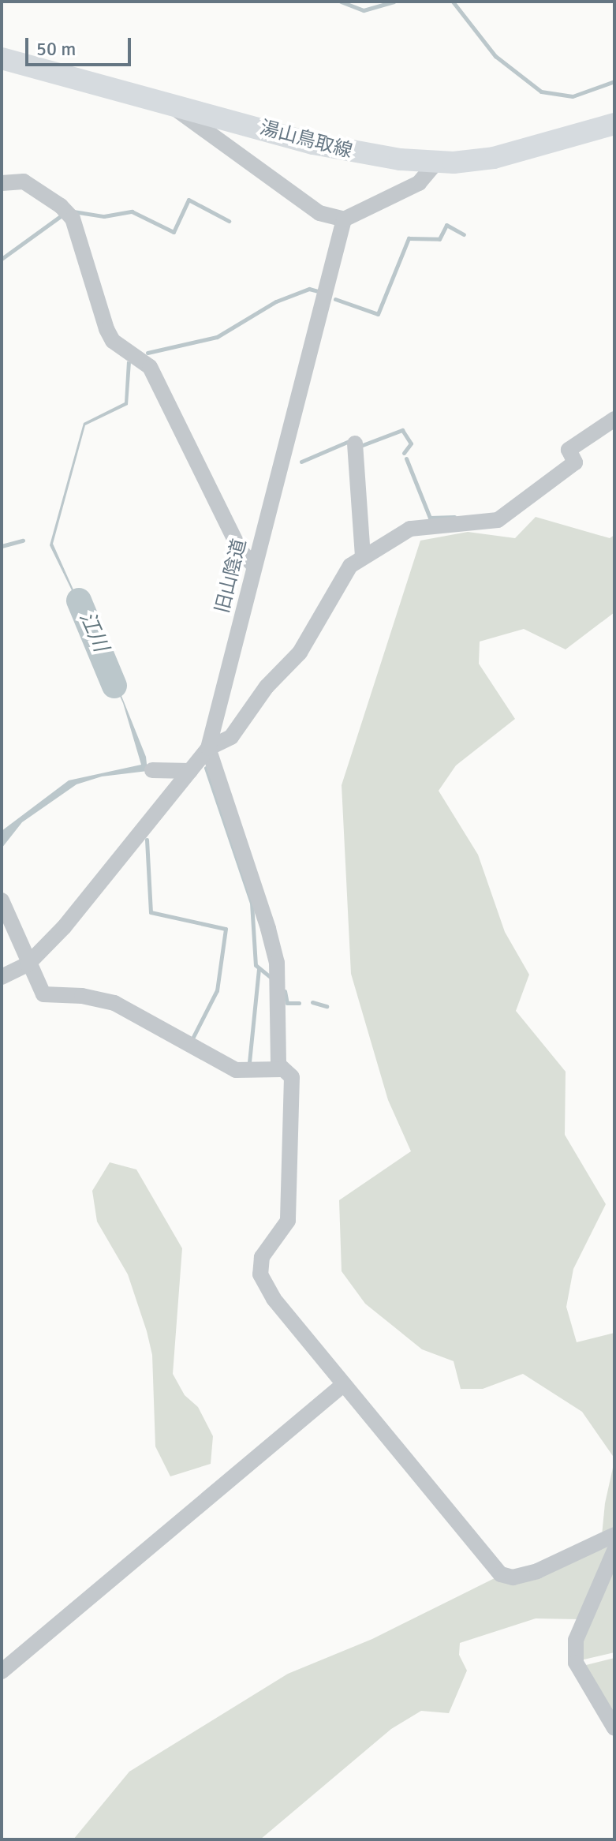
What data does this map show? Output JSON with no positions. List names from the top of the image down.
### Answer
{
  "streets": {
    "main road": ["湯山鳥取線"],
    "street": ["旧山陰道"]
  },
  "water": ["江川"],
  "scale_bar": "50 m"
}
